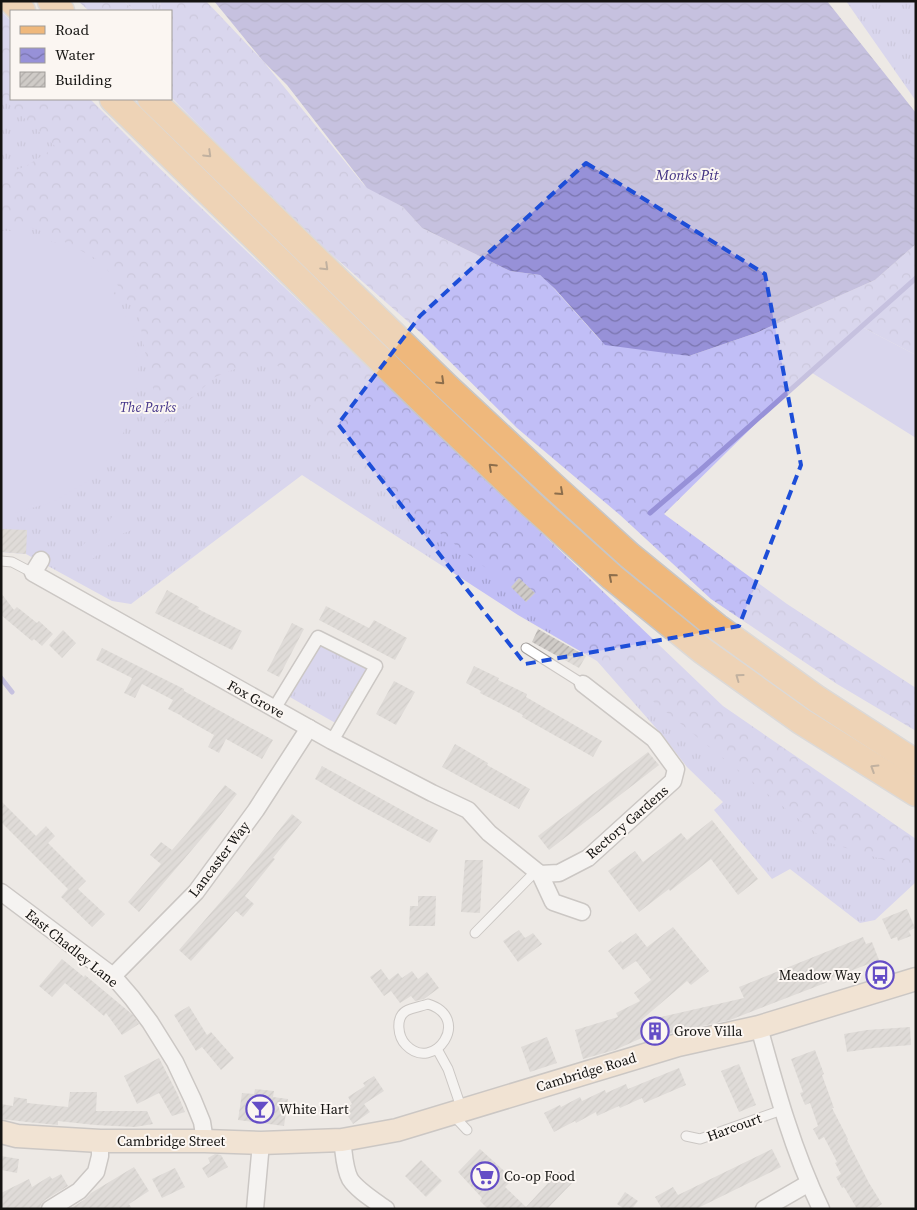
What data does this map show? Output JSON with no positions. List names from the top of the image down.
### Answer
{
  "streets": {
    "main road": ["Cambridge Road", "Cambridge Street"],
    "street": [
      "Fox Grove",
      "Rectory Gardens",
      "Lancaster Way",
      "East Chadley Lane"
    ],
    "lane": ["Harcourt"]
  },
  "crossings": [
    ["Fox Grove", "Rectory Gardens"],
    ["Fox Grove", "Lancaster Way"],
    ["Lancaster Way", "East Chadley Lane"],
    ["East Chadley Lane", "Cambridge Street"],
    ["Cambridge Road", "Cambridge Street"]
  ],
  "water": ["Monks Pit"],
  "parks": ["The Parks"],
  "places": {
    "bus stop": ["Meadow Way"],
    "building": ["Grove Villa"],
    "bar": ["White Hart"],
    "supermarket": ["Co-op Food"]
  },
  "legend": ["Road", "Water", "Building"]
}
